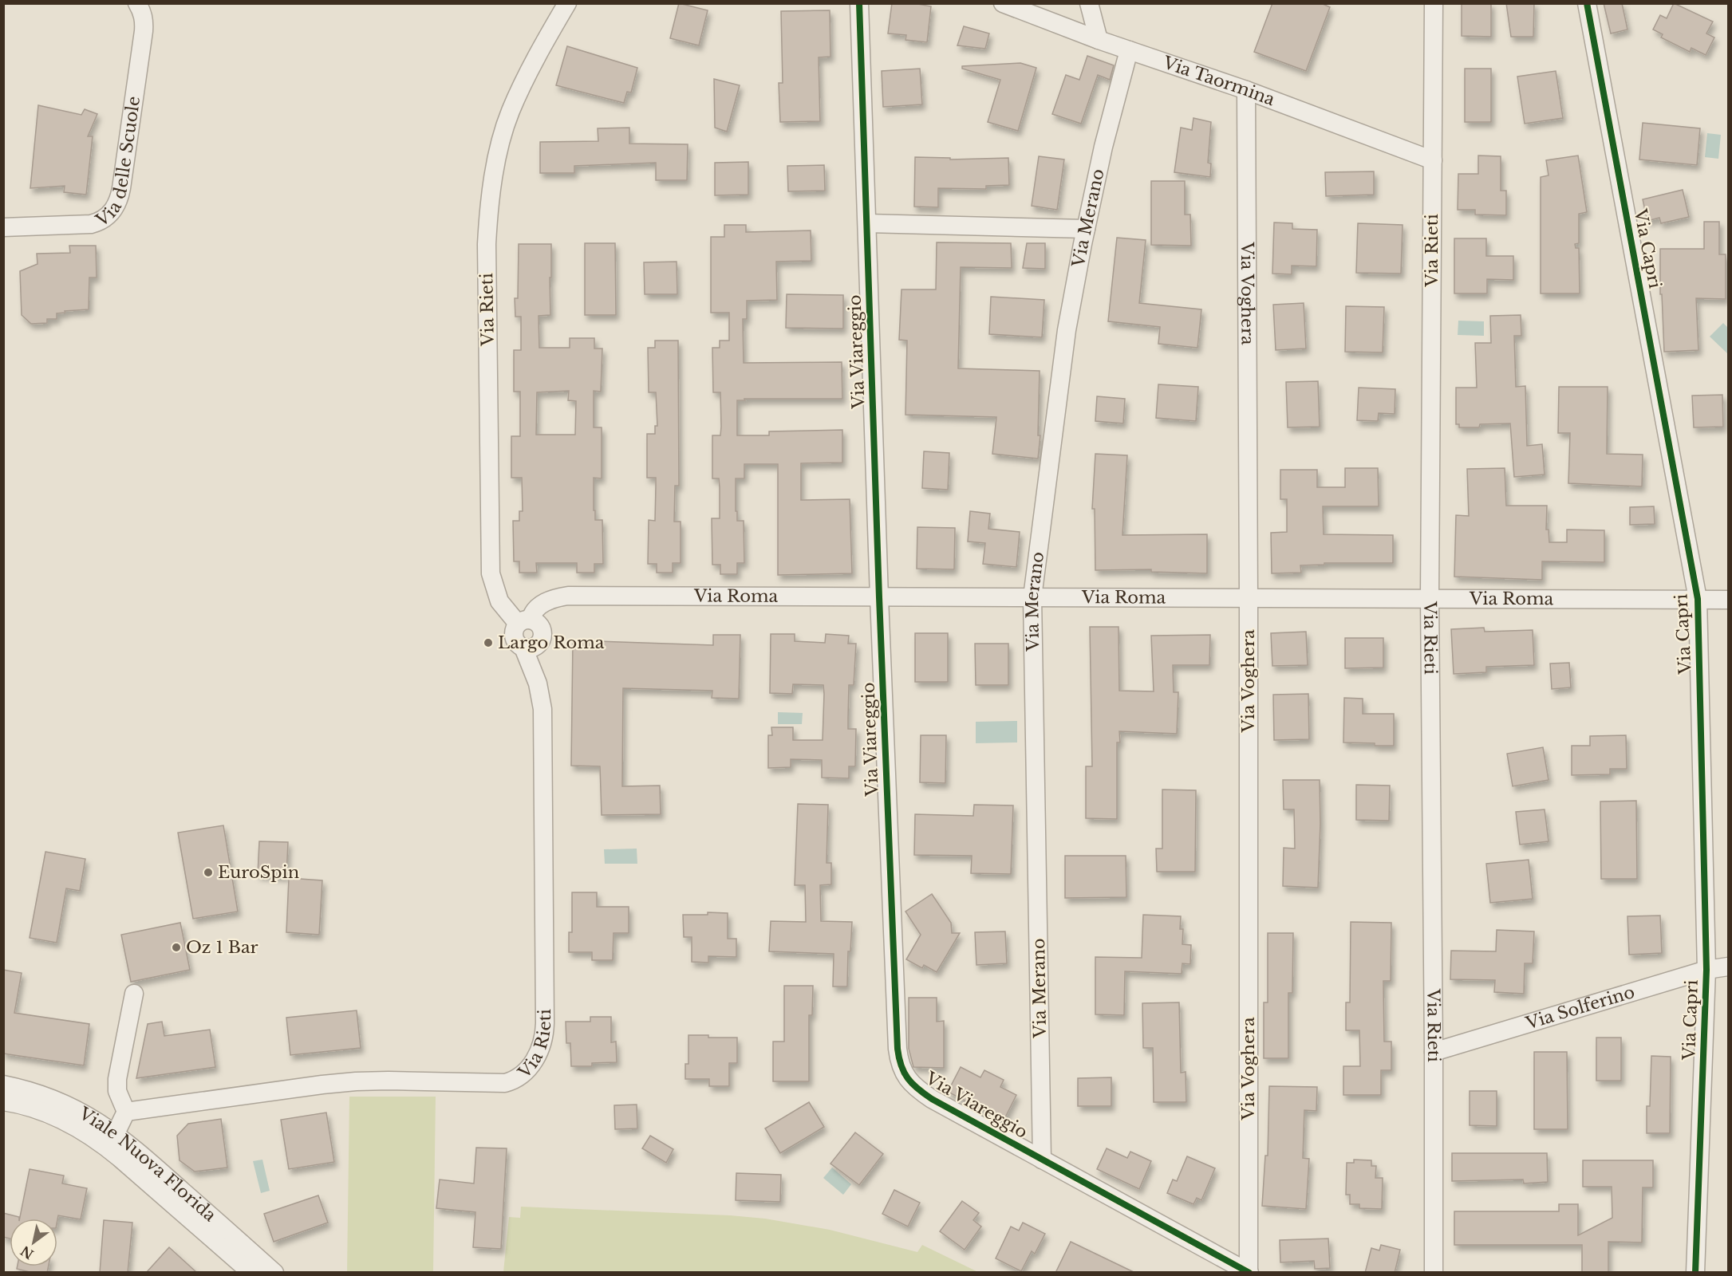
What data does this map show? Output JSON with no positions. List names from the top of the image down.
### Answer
{
  "streets": {
    "street": [
      "Via Taormina",
      "Via delle Scuole",
      "Via Merano",
      "Via Capri",
      "Via Rieti",
      "Via Voghera",
      "Via Viareggio",
      "Via Roma",
      "Via Solferino",
      "Viale Nuova Florida"
    ]
  },
  "crossings": [
    ["Via Taormina", "Via Merano"],
    ["Via Taormina", "Via Rieti"],
    ["Via Taormina", "Via Voghera"],
    ["Via Merano", "Via Viareggio"],
    ["Via Merano", "Via Roma"],
    ["Via Capri", "Via Roma"],
    ["Via Capri", "Via Solferino"],
    ["Via Rieti", "Via Roma"],
    ["Via Rieti", "Via Solferino"],
    ["Via Voghera", "Via Viareggio"],
    ["Via Voghera", "Via Roma"],
    ["Via Viareggio", "Via Roma"]
  ],
  "places": ["Largo Roma", "EuroSpin", "Oz 1 Bar"],
  "north": "bottom left"
}
